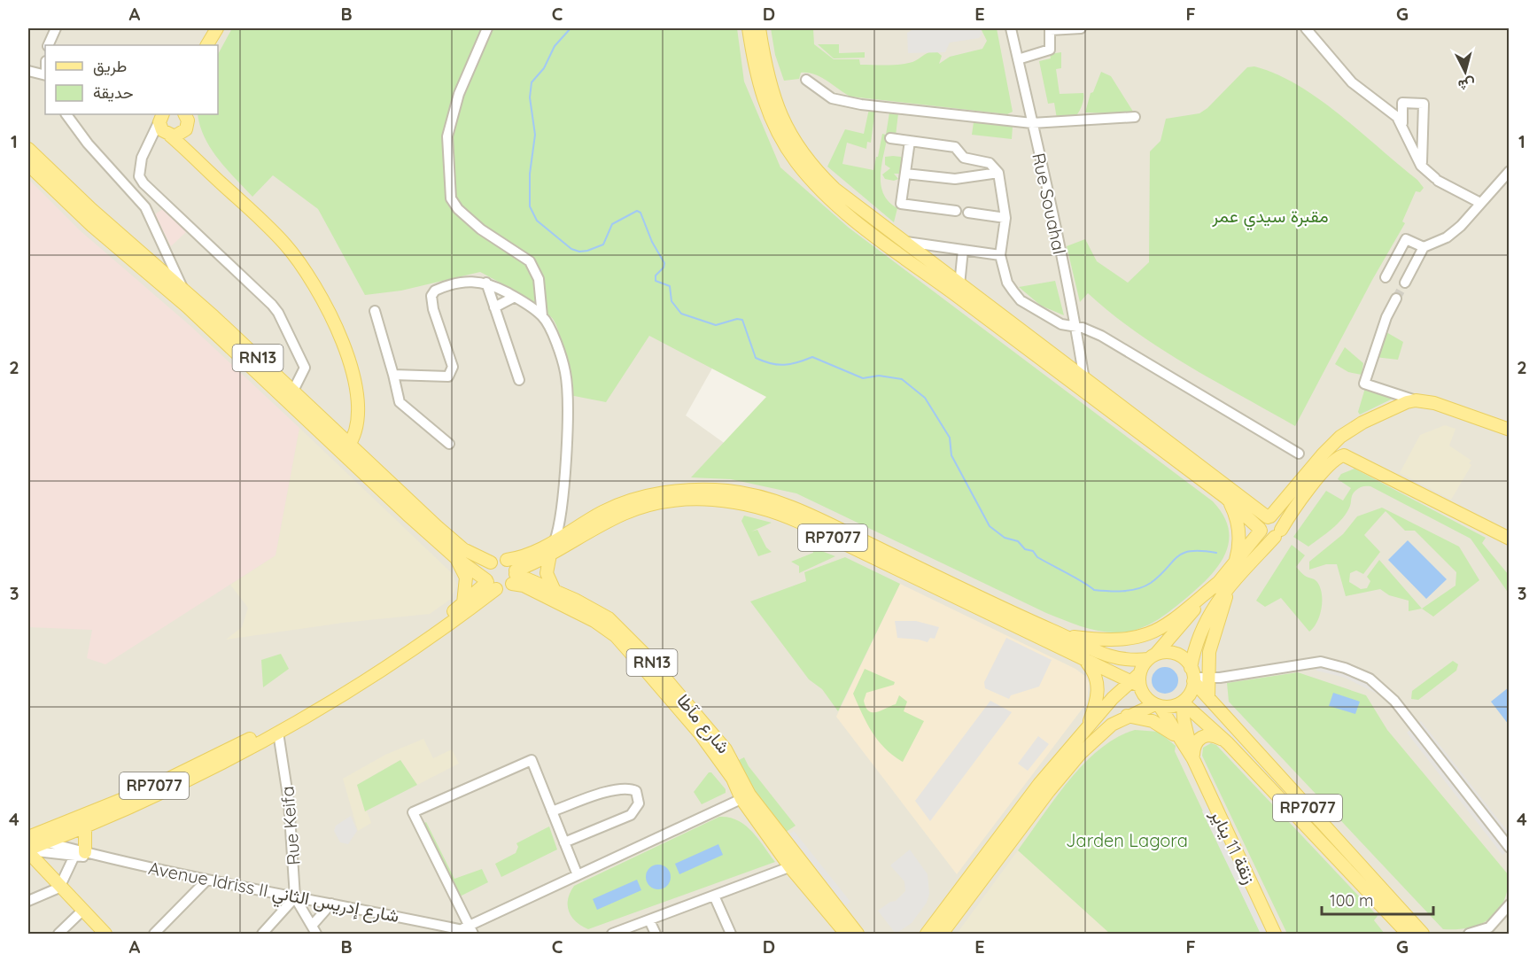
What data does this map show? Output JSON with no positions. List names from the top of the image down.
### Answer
{
  "streets": {
    "main road": [
      "RN13",
      "RP7077",
      "شارع مآطا",
      "زنقة 11 يناير"
    ],
    "street": ["Rue Souahal", "Rue Keifa", "Avenue Idriss II شارع إدريس الثاني"]
  },
  "crossings": [
    ["RN13", "RP7077"],
    ["RN13", "شارع مآطا"],
    ["RP7077", "شارع مآطا"],
    ["RP7077", "Rue Keifa"],
    ["RP7077", "Avenue Idriss II شارع إدريس الثاني"],
    ["Rue Keifa", "Avenue Idriss II شارع إدريس الثاني"]
  ],
  "parks": ["مقبرة سيدي عمر", "Jarden Lagora"],
  "legend": ["طريق", "حديقة"],
  "scale_bar": "100 m",
  "north": "bottom",
  "grid": {
    "columns": [
      "A",
      "B",
      "C",
      "D",
      "E",
      "F",
      "G"
    ],
    "rows": [
      "1",
      "2",
      "3",
      "4"
    ]
  }
}
